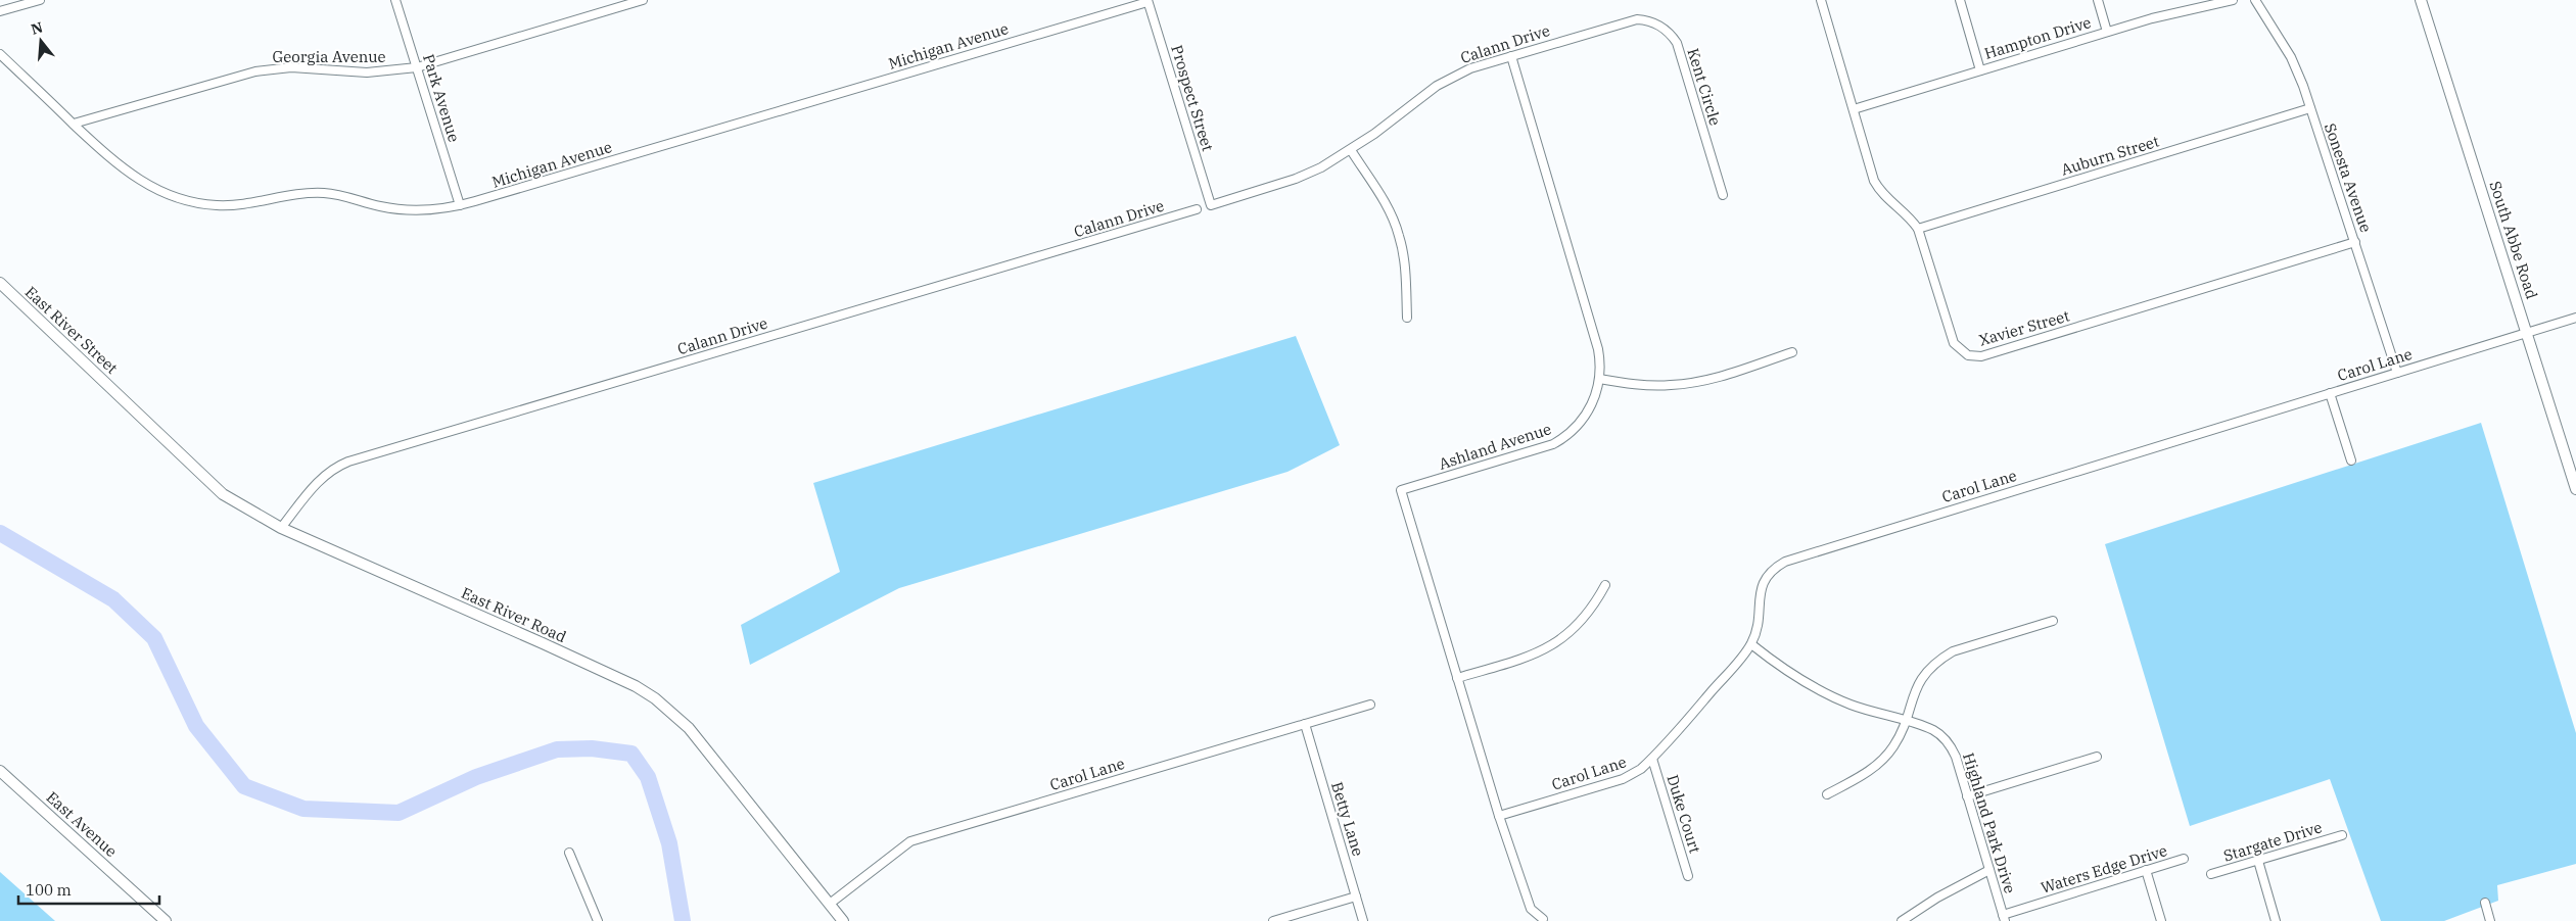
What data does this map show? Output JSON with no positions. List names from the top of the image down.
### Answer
{
  "streets": {
    "street": [
      "Hampton Drive",
      "Calann Drive",
      "Michigan Avenue",
      "Georgia Avenue",
      "Kent Circle",
      "Park Avenue",
      "Prospect Street",
      "Auburn Street",
      "Sonesta Avenue",
      "South Abbe Road",
      "Xavier Street",
      "East River Street",
      "Carol Lane",
      "Ashland Avenue",
      "East River Road",
      "Duke Court",
      "Betty Lane",
      "Highland Park Drive",
      "East Avenue",
      "Stargate Drive",
      "Waters Edge Drive"
    ]
  },
  "crossings": [
    ["Hampton Drive", "Xavier Street"],
    ["Calann Drive", "Kent Circle"],
    ["Calann Drive", "Prospect Street"],
    ["Calann Drive", "Ashland Avenue"],
    ["Calann Drive", "East River Road"],
    ["Michigan Avenue", "Georgia Avenue"],
    ["Michigan Avenue", "Park Avenue"],
    ["Michigan Avenue", "Prospect Street"],
    ["Georgia Avenue", "Park Avenue"],
    ["Auburn Street", "Sonesta Avenue"],
    ["Auburn Street", "Xavier Street"],
    ["Sonesta Avenue", "Xavier Street"],
    ["Sonesta Avenue", "Carol Lane"],
    ["South Abbe Road", "Carol Lane"],
    ["East River Street", "East River Road"],
    ["Carol Lane", "Ashland Avenue"],
    ["Carol Lane", "East River Road"],
    ["Carol Lane", "Duke Court"],
    ["Carol Lane", "Betty Lane"],
    ["Carol Lane", "Highland Park Drive"],
    ["Highland Park Drive", "Waters Edge Drive"]
  ],
  "scale_bar": "100 m",
  "north": "top"
}
